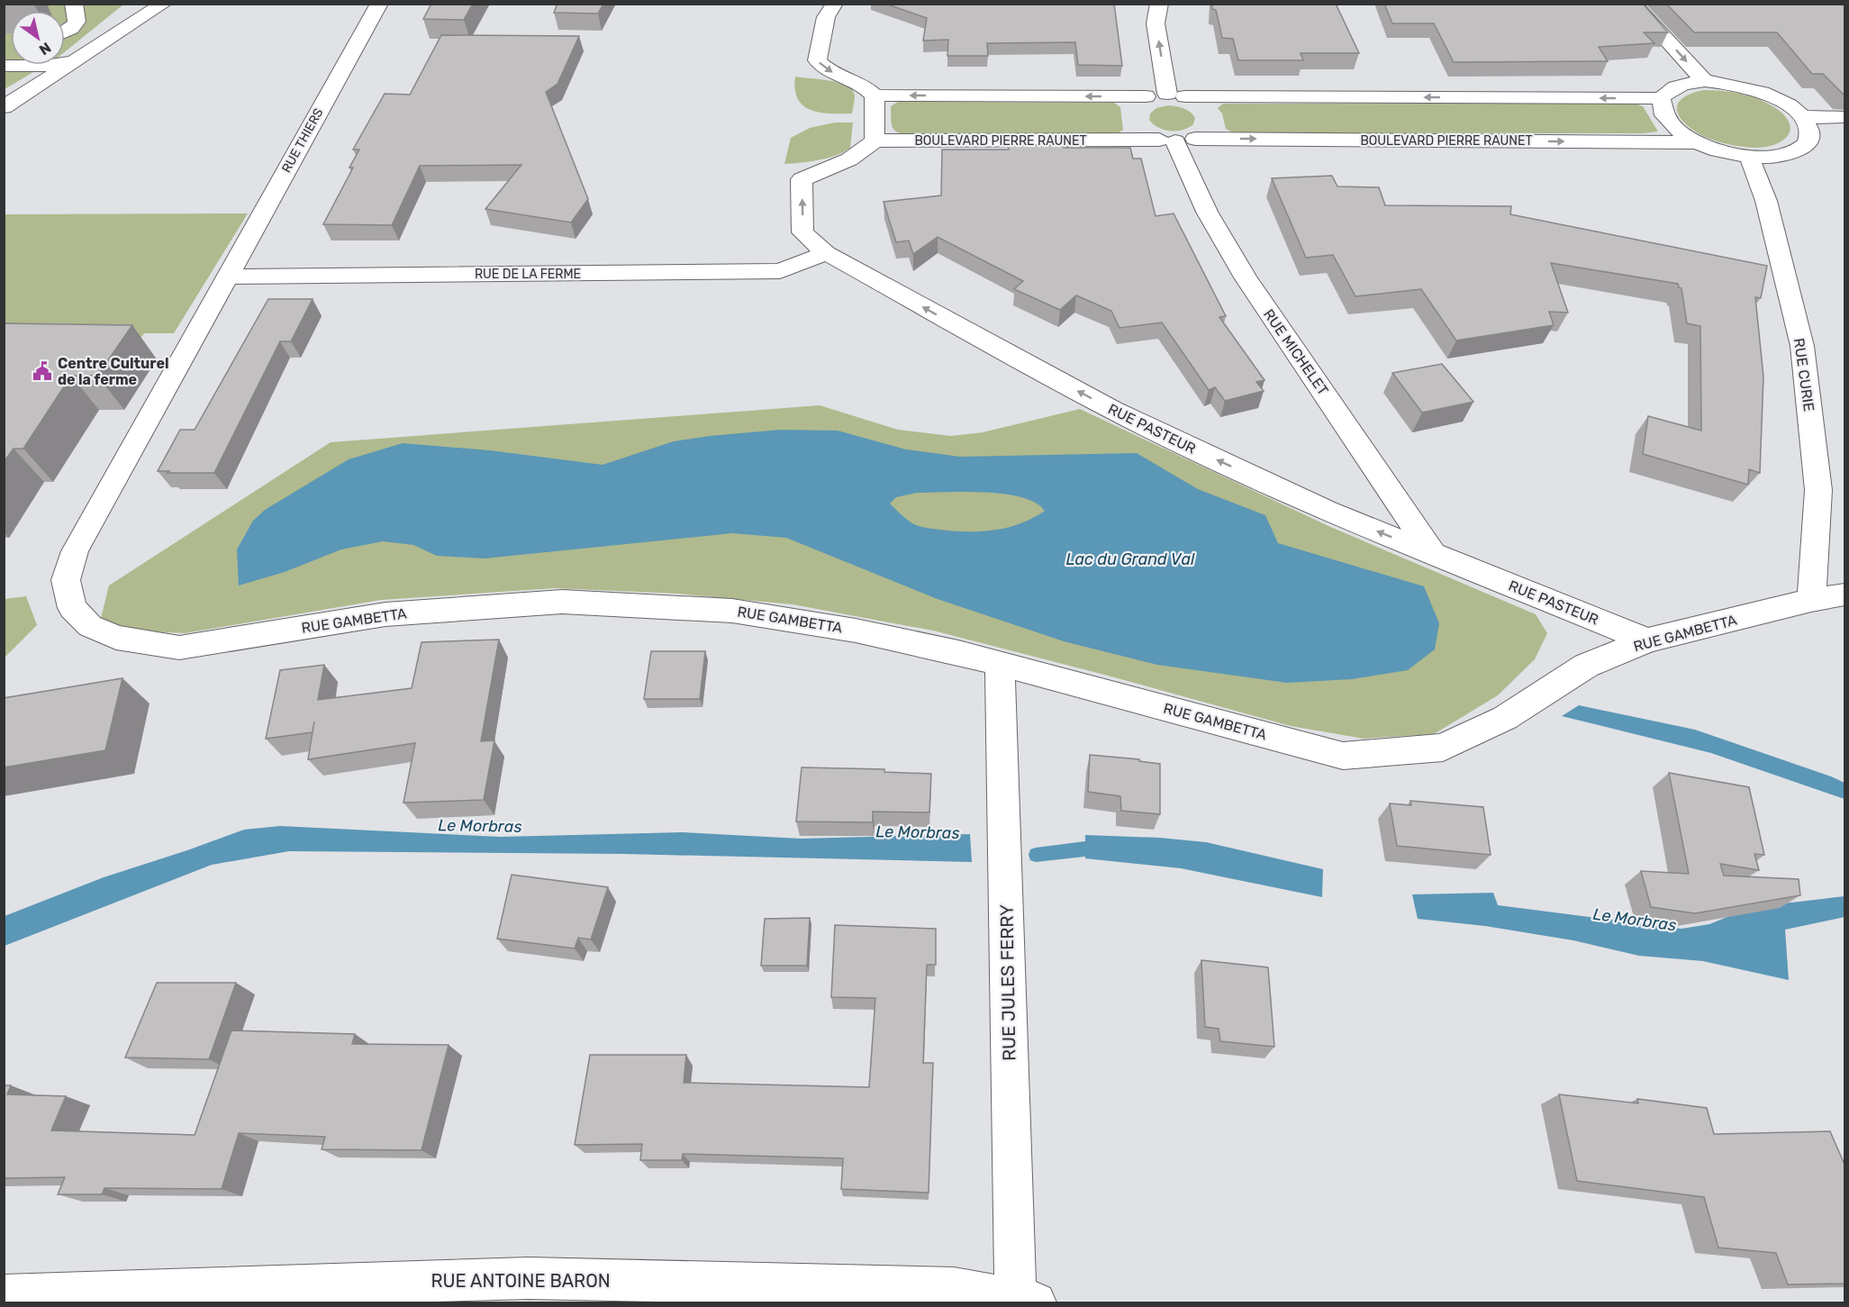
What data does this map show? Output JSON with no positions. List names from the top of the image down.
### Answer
{
  "streets": {
    "street": [
      "RUE THIERS",
      "BOULEVARD PIERRE RAUNET",
      "RUE DE LA FERME",
      "RUE MICHELET",
      "RUE CURIE",
      "RUE PASTEUR",
      "RUE GAMBETTA",
      "RUE JULES FERRY",
      "RUE ANTOINE BARON"
    ]
  },
  "crossings": [
    ["RUE THIERS", "RUE DE LA FERME"],
    ["RUE THIERS", "RUE GAMBETTA"],
    ["BOULEVARD PIERRE RAUNET", "RUE MICHELET"],
    ["BOULEVARD PIERRE RAUNET", "RUE CURIE"],
    ["BOULEVARD PIERRE RAUNET", "RUE PASTEUR"],
    ["RUE DE LA FERME", "RUE PASTEUR"],
    ["RUE DE LA FERME", "RUE GAMBETTA"],
    ["RUE MICHELET", "RUE PASTEUR"],
    ["RUE CURIE", "RUE GAMBETTA"],
    ["RUE PASTEUR", "RUE GAMBETTA"],
    ["RUE GAMBETTA", "RUE JULES FERRY"],
    ["RUE JULES FERRY", "RUE ANTOINE BARON"]
  ],
  "one_way": ["RUE PASTEUR"],
  "water": ["Lac du Grand Val", "Le Morbras"],
  "places": {
    "public building": ["Centre Culturel de la ferme"]
  },
  "north": "bottom right"
}
